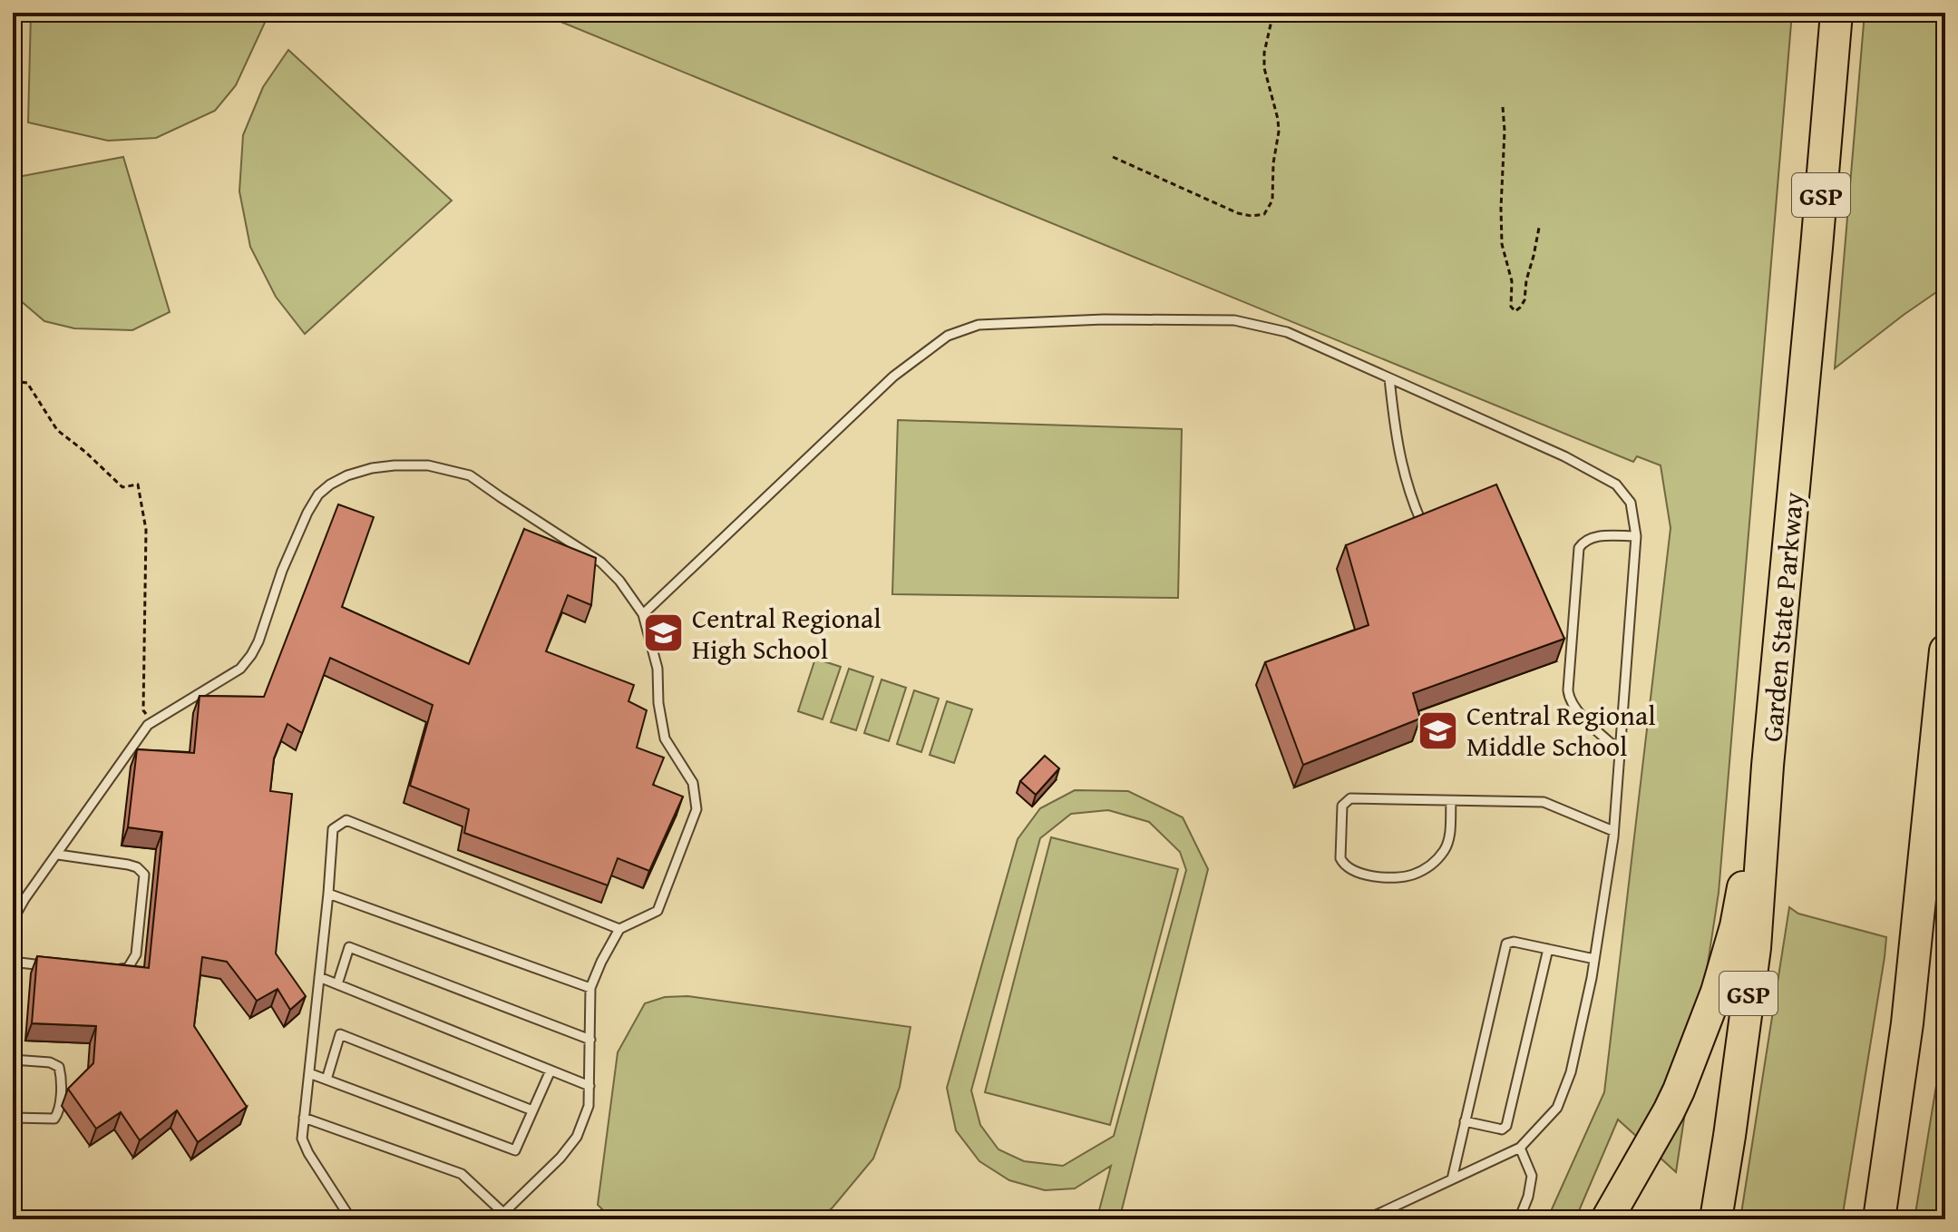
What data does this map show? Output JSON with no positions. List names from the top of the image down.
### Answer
{
  "streets": {
    "highway": ["GSP", "Garden State Parkway"]
  },
  "places": {
    "school or university": ["Central Regional High School", "Central Regional Middle School"]
  }
}
